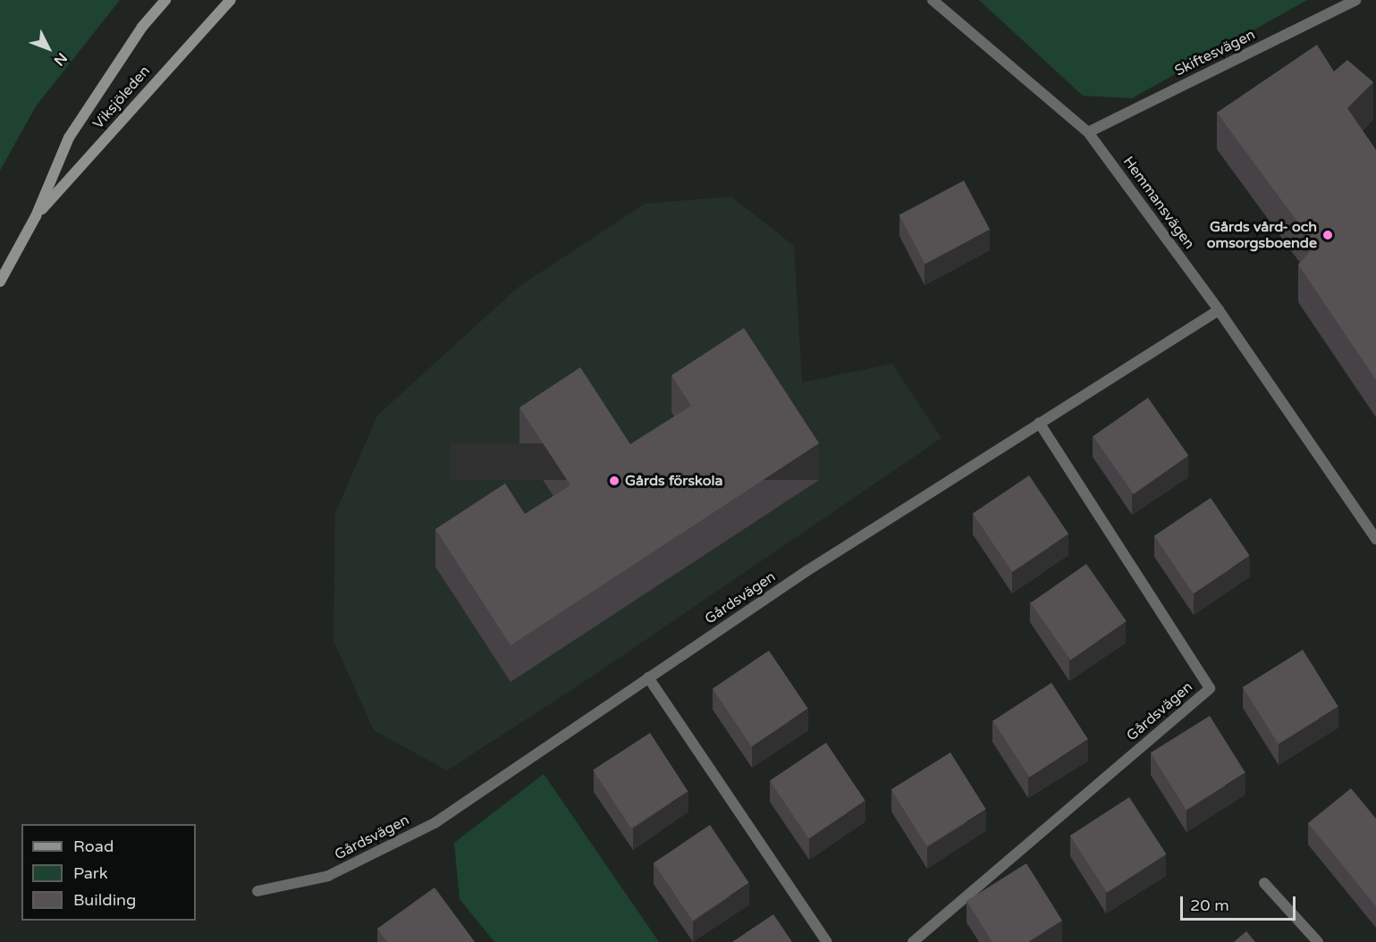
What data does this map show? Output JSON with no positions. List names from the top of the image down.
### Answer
{
  "streets": {
    "main road": ["Viksjöleden"],
    "street": ["Skiftesvägen", "Hemmansvägen", "Gårdsvägen"]
  },
  "crossings": [
    ["Skiftesvägen", "Hemmansvägen"],
    ["Hemmansvägen", "Gårdsvägen"]
  ],
  "places": ["Gårds vård- och omsorgsboende", "Gårds förskola"],
  "legend": ["Road", "Park", "Building"],
  "scale_bar": "20 m",
  "north": "bottom right"
}
